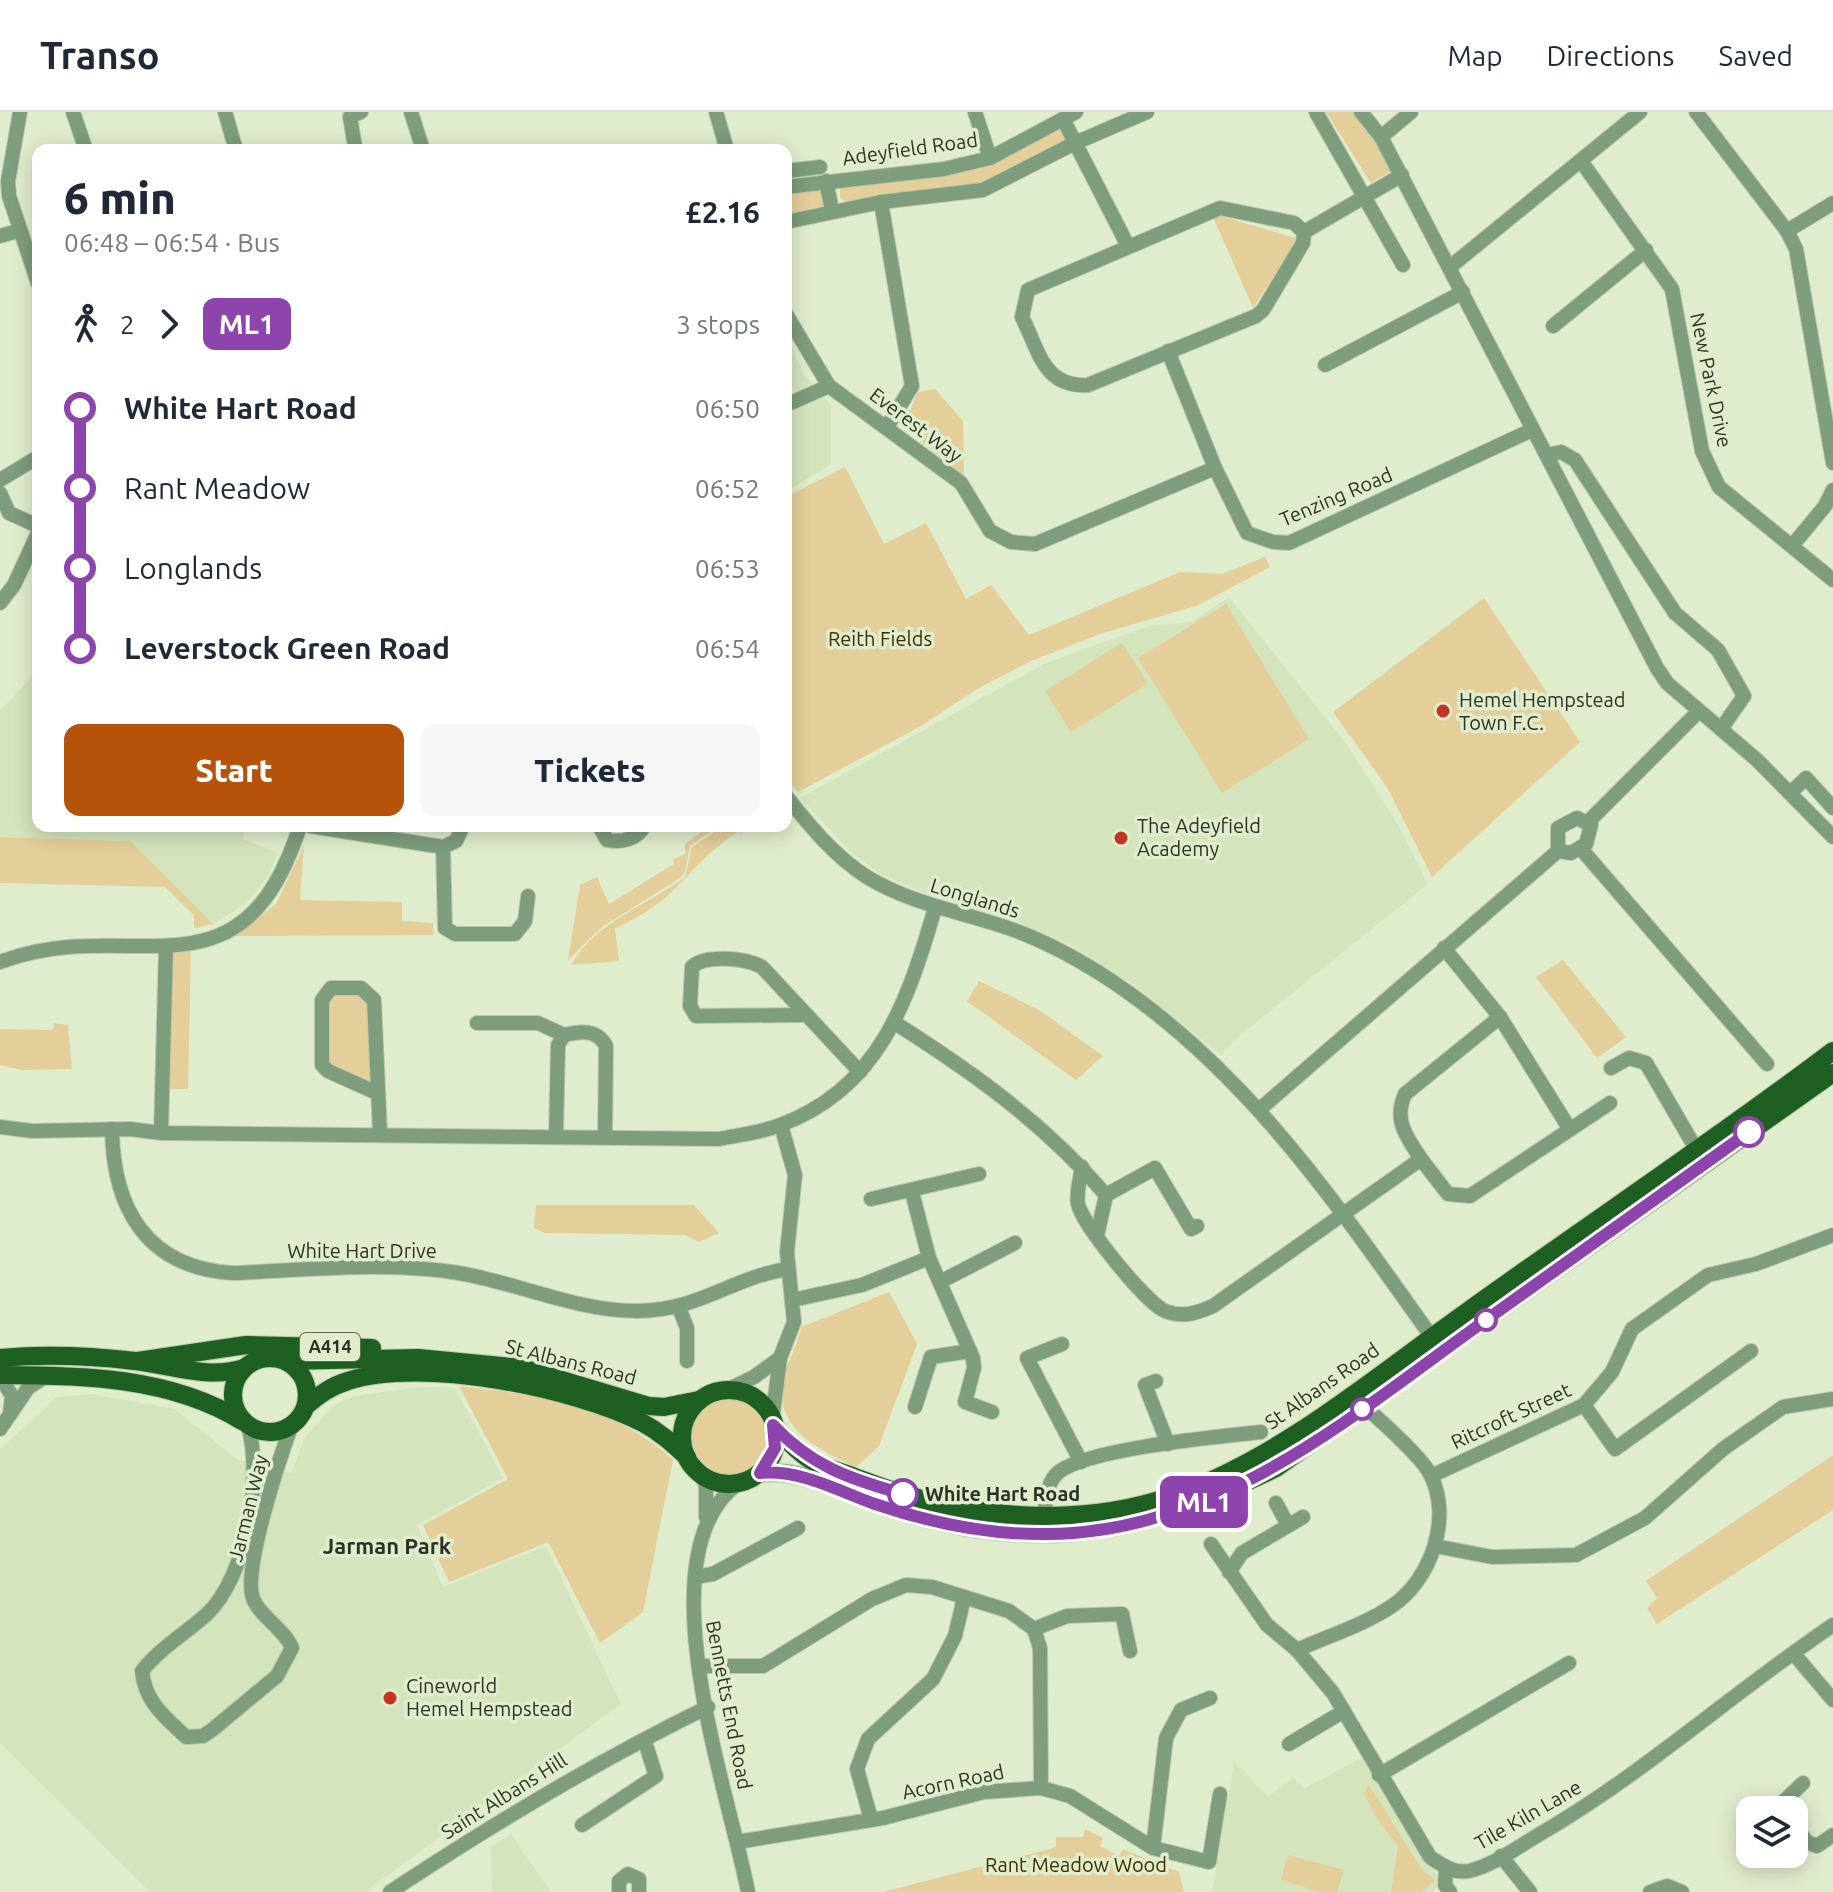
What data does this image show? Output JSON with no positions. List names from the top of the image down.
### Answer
{
  "streets": {
    "main road": ["A414", "St Albans Road"],
    "street": [
      "Adeyfield Road",
      "New Park Drive",
      "Everest Way",
      "Tenzing Road",
      "Longlands",
      "White Hart Drive",
      "Ritcroft Street",
      "Jarman Way",
      "Bennetts End Road",
      "Acorn Road",
      "Saint Albans Hill",
      "Tile Kiln Lane"
    ]
  },
  "crossings": [
    ["Everest Way", "Tenzing Road"],
    ["Longlands", "St Albans Road"],
    ["A414", "St Albans Road"],
    ["A414", "Jarman Way"],
    ["St Albans Road", "Jarman Way"],
    ["St Albans Road", "Bennetts End Road"],
    ["Bennetts End Road", "Acorn Road"],
    ["Bennetts End Road", "Saint Albans Hill"]
  ],
  "districts": ["Jarman Park"],
  "parks": ["Reith Fields", "Rant Meadow Wood"],
  "places": [
    "Hemel Hempstead Town F.C.",
    "The Adeyfield Academy",
    "White Hart Road",
    "Cineworld Hemel Hempstead"
  ],
  "lines": ["bus line ML1"],
  "page": {
    "header": "Transo",
    "nav": ["Map", "Directions", "Saved"],
    "on_map": "ML1",
    "heading": ["6 min", "06:48 – 06:54 · Bus", "£2.16"],
    "legs": ["2", "ML1", "3 stops"],
    "list": [
      {
        "name": "White Hart Road",
        "value": "06:50"
      },
      {
        "name": "Rant Meadow",
        "value": "06:52"
      },
      {
        "name": "Longlands",
        "value": "06:53"
      },
      {
        "name": "Leverstock Green Road",
        "value": "06:54"
      }
    ],
    "buttons": ["Start", "Tickets"]
  }
}
